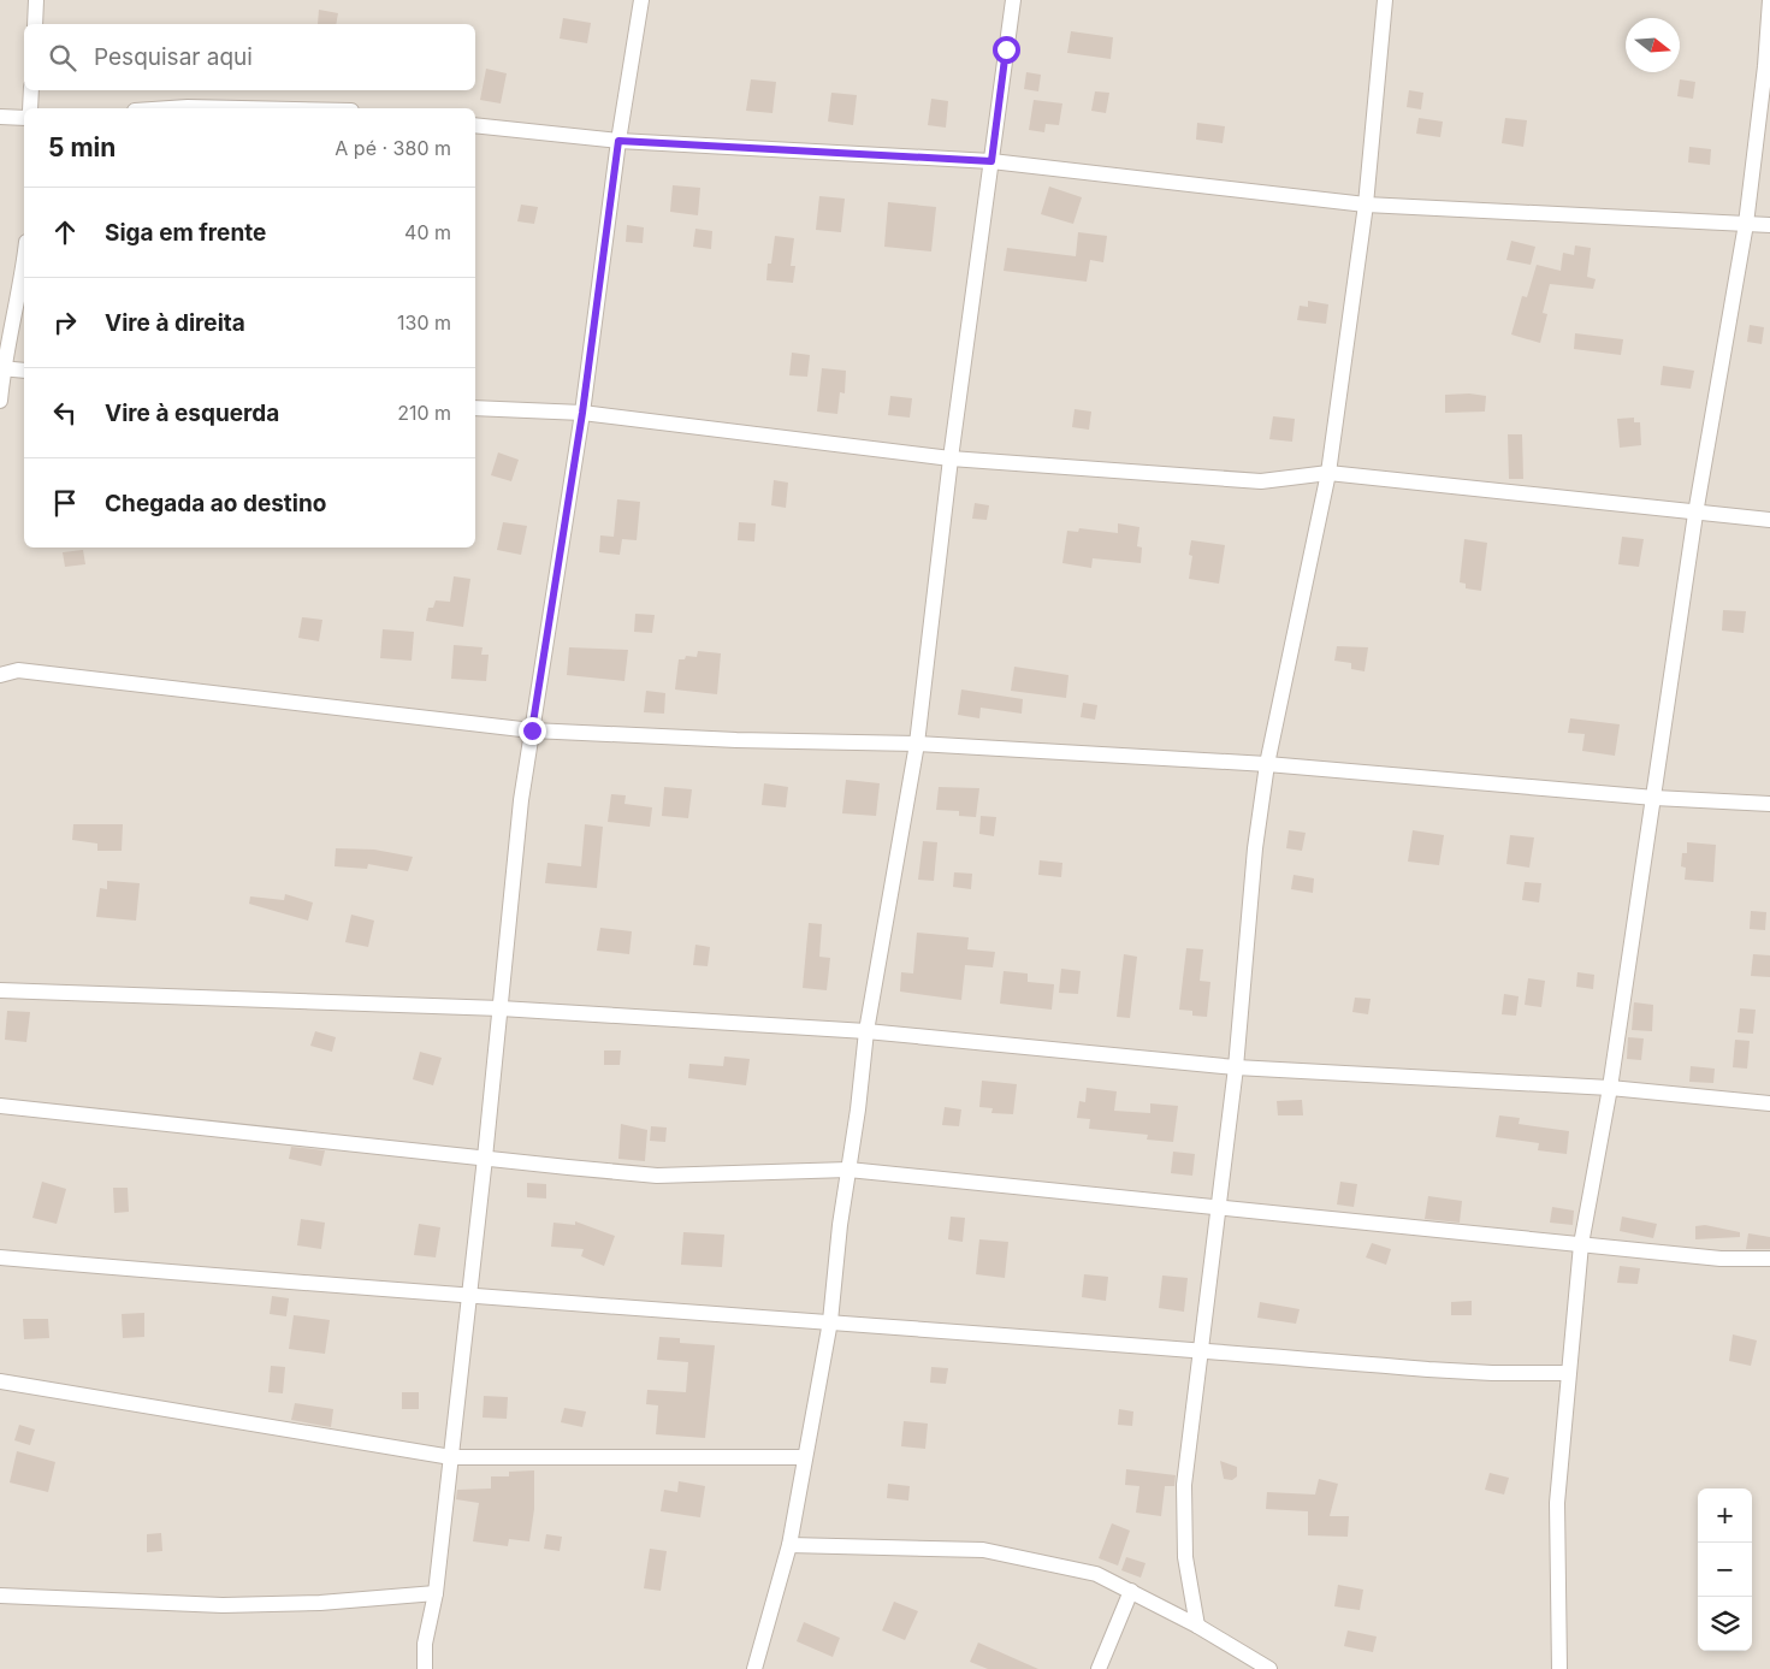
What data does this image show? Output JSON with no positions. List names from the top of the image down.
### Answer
{
  "north": "right",
  "page": {
    "search": "Pesquisar aqui",
    "heading": ["5 min", "A pé · 380 m"],
    "list": [
      ["Siga em frente", "40 m"],
      ["Vire à direita", "130 m"],
      ["Vire à esquerda", "210 m"],
      "Chegada ao destino"
    ],
    "map_buttons": ["+", "−"]
  }
}
